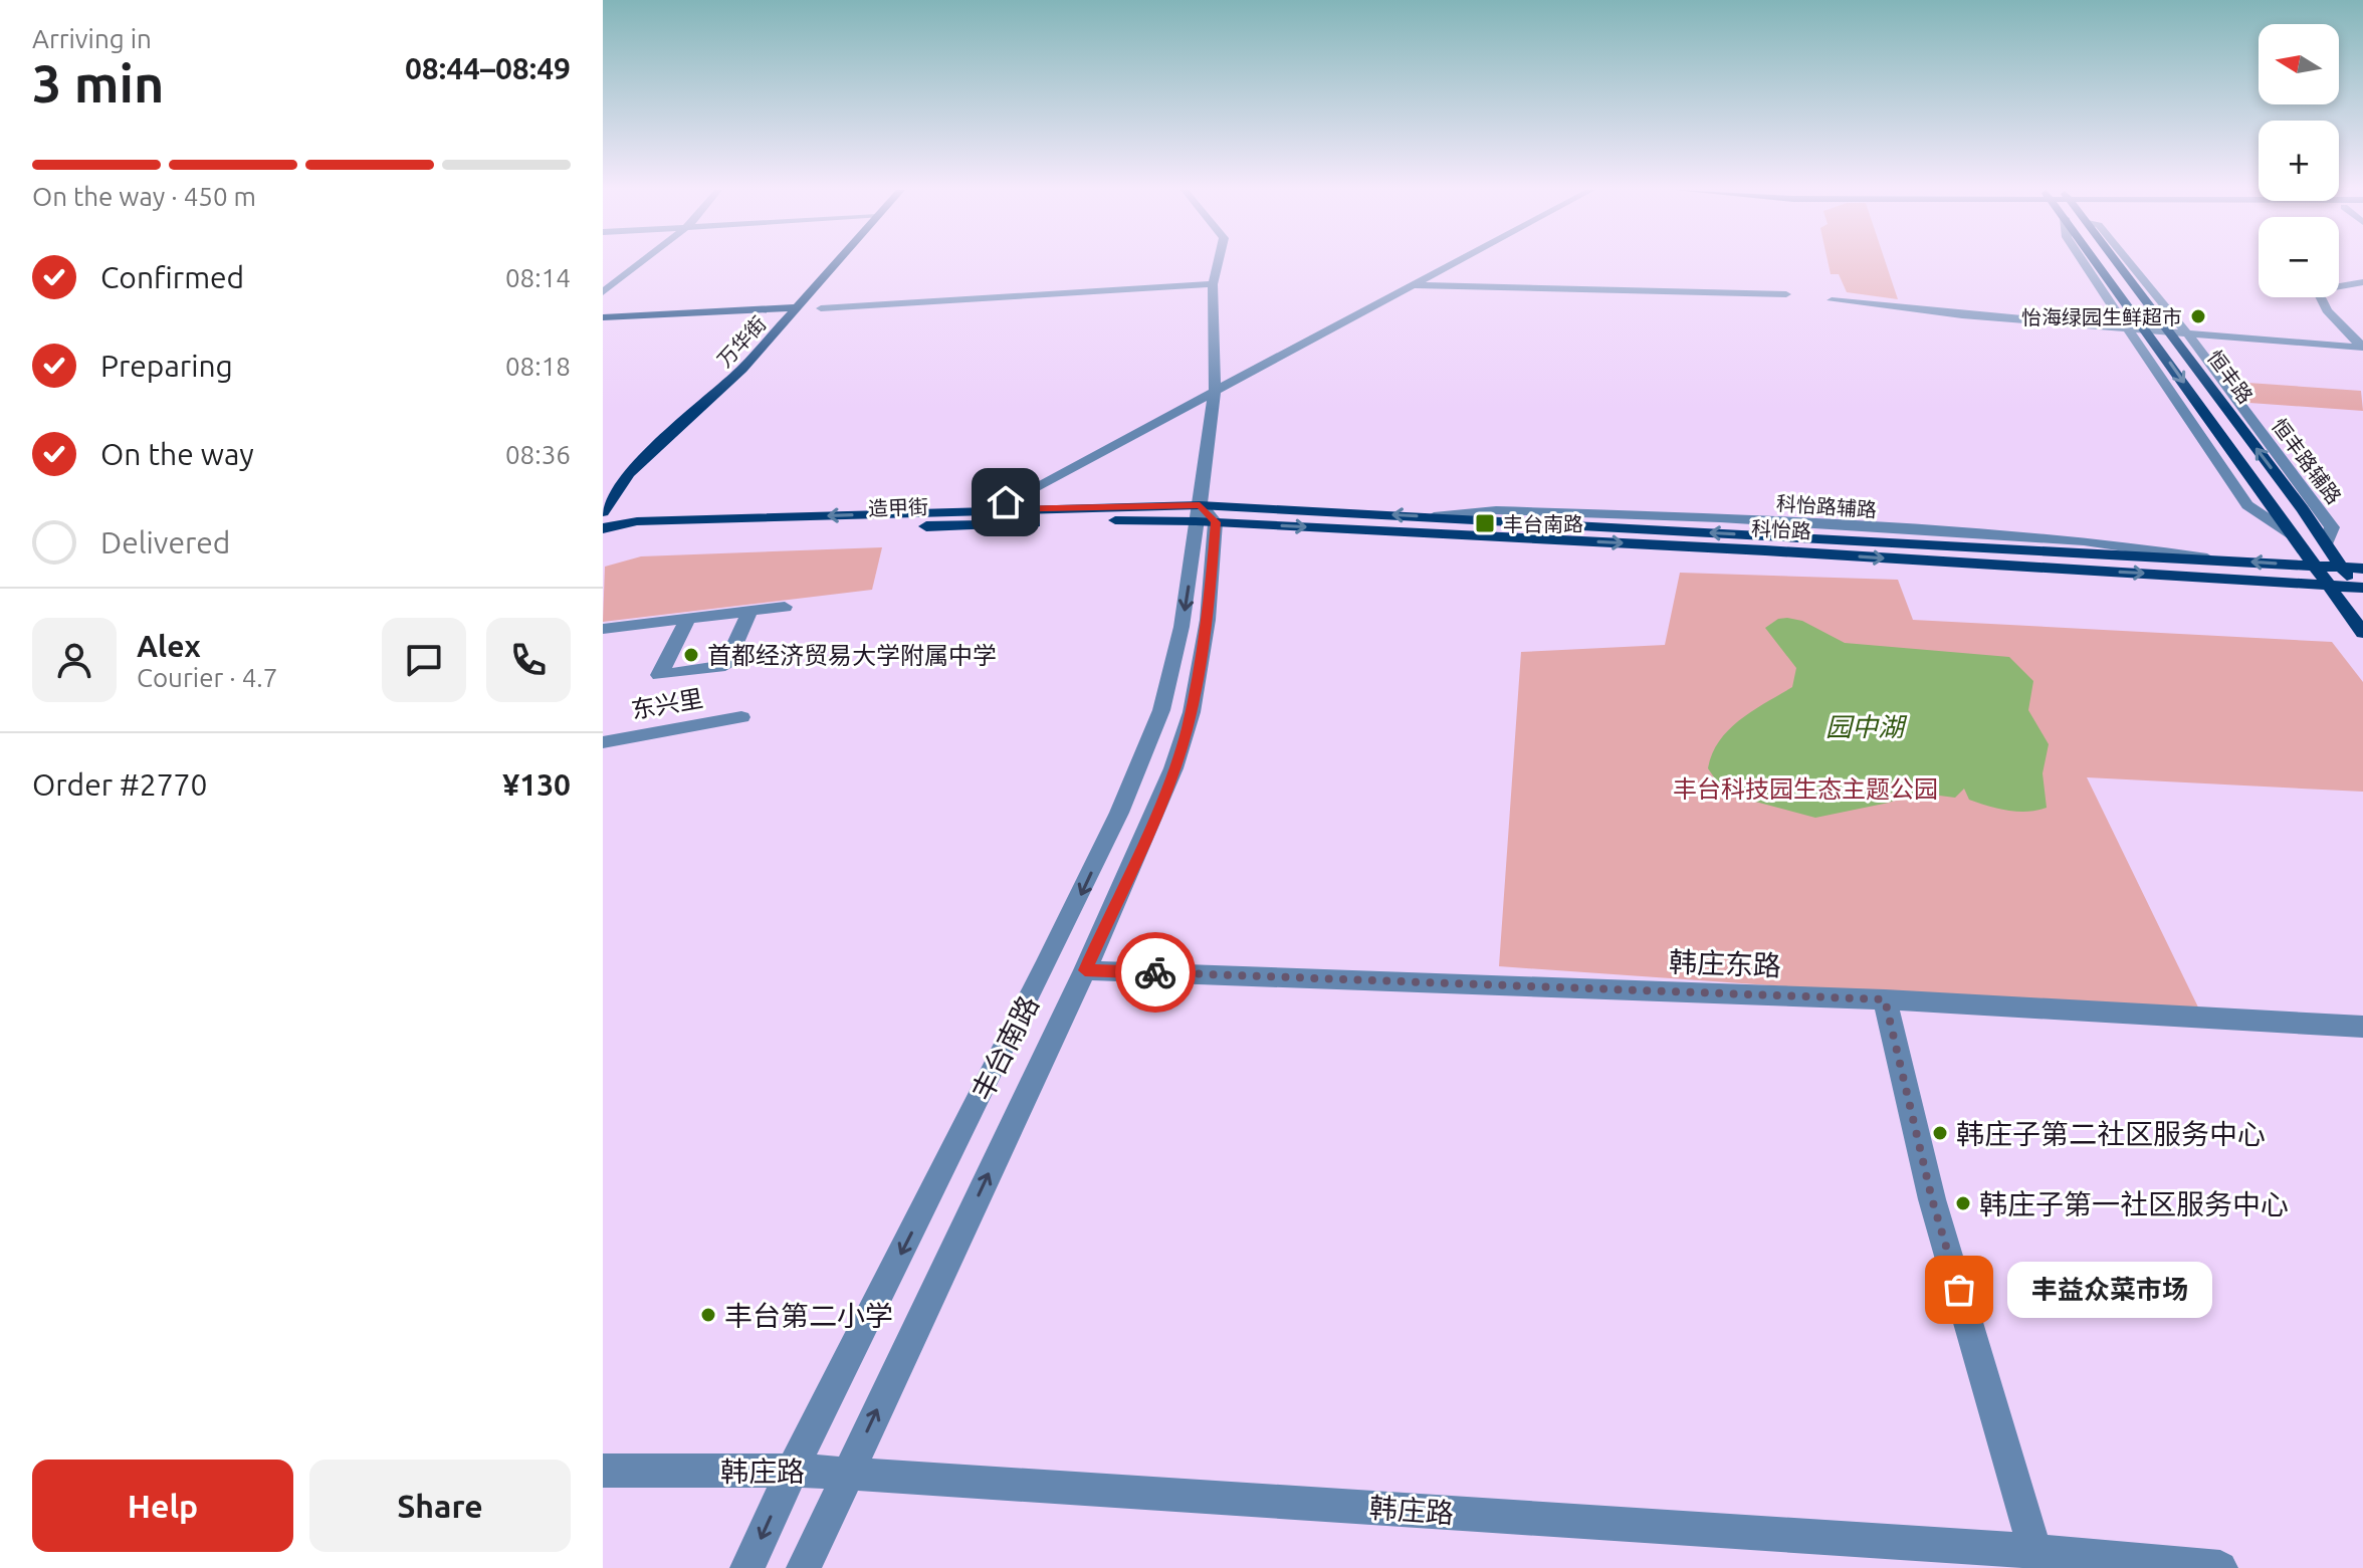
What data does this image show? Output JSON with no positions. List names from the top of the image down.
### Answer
{
  "streets": {
    "main road": [
      "万华街",
      "恒丰路",
      "造甲街",
      "科怡路"
    ],
    "street": [
      "恒丰路辅路",
      "东兴里",
      "韩庄东路",
      "丰台南路",
      "韩庄路"
    ]
  },
  "crossings": [
    ["恒丰路", "恒丰路辅路"],
    ["恒丰路", "科怡路"],
    ["造甲街", "科怡路"],
    ["造甲街", "丰台南路"],
    ["科怡路", "丰台南路"],
    ["韩庄东路", "丰台南路"],
    ["丰台南路", "韩庄路"]
  ],
  "water": ["园中湖"],
  "parks": ["丰台科技园生态主题公园"],
  "places": {
    "other": [
      "怡海绿园生鲜超市",
      "首都经济贸易大学附属中学",
      "韩庄子第二社区服务中心",
      "韩庄子第一社区服务中心",
      "丰益众菜市场",
      "丰台第二小学"
    ],
    "transit": ["丰台南路"]
  },
  "north": "left",
  "page": {
    "heading": ["3 min", "Arriving in", "08:44–08:49"],
    "panel": [
      "Alex",
      "Courier · 4.7",
      "Order #2770",
      "¥130"
    ],
    "map_buttons": ["+", "−"],
    "bar": "On the way · 450 m",
    "list": [
      ["Confirmed", "08:14"],
      ["Preparing", "08:18"],
      ["On the way", "08:36"],
      "Delivered"
    ],
    "bubble": "丰益众菜市场",
    "buttons": ["Help", "Share"]
  }
}
